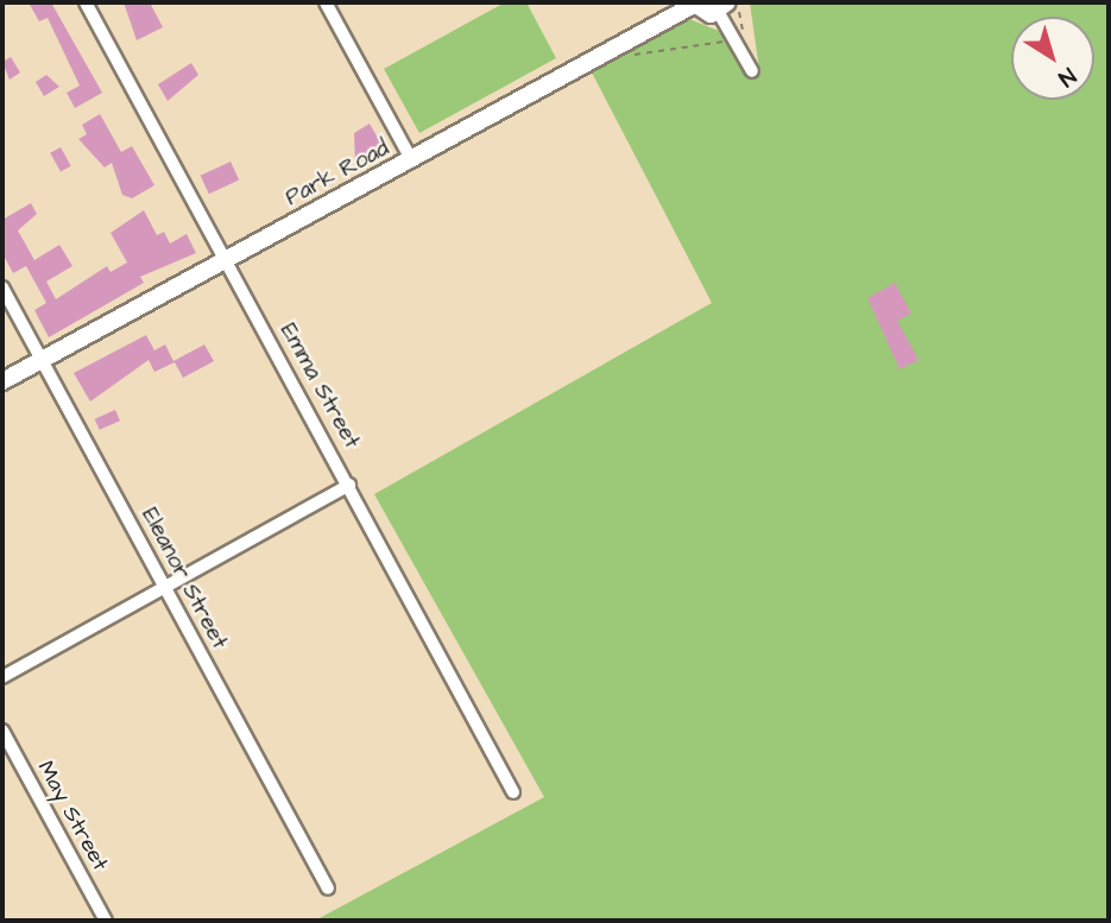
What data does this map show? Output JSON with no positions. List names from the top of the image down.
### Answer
{
  "streets": {
    "street": [
      "Park Road",
      "Emma Street",
      "Eleanor Street",
      "May Street"
    ]
  },
  "crossings": [
    ["Park Road", "Emma Street"],
    ["Park Road", "Eleanor Street"]
  ],
  "north": "bottom right"
}
